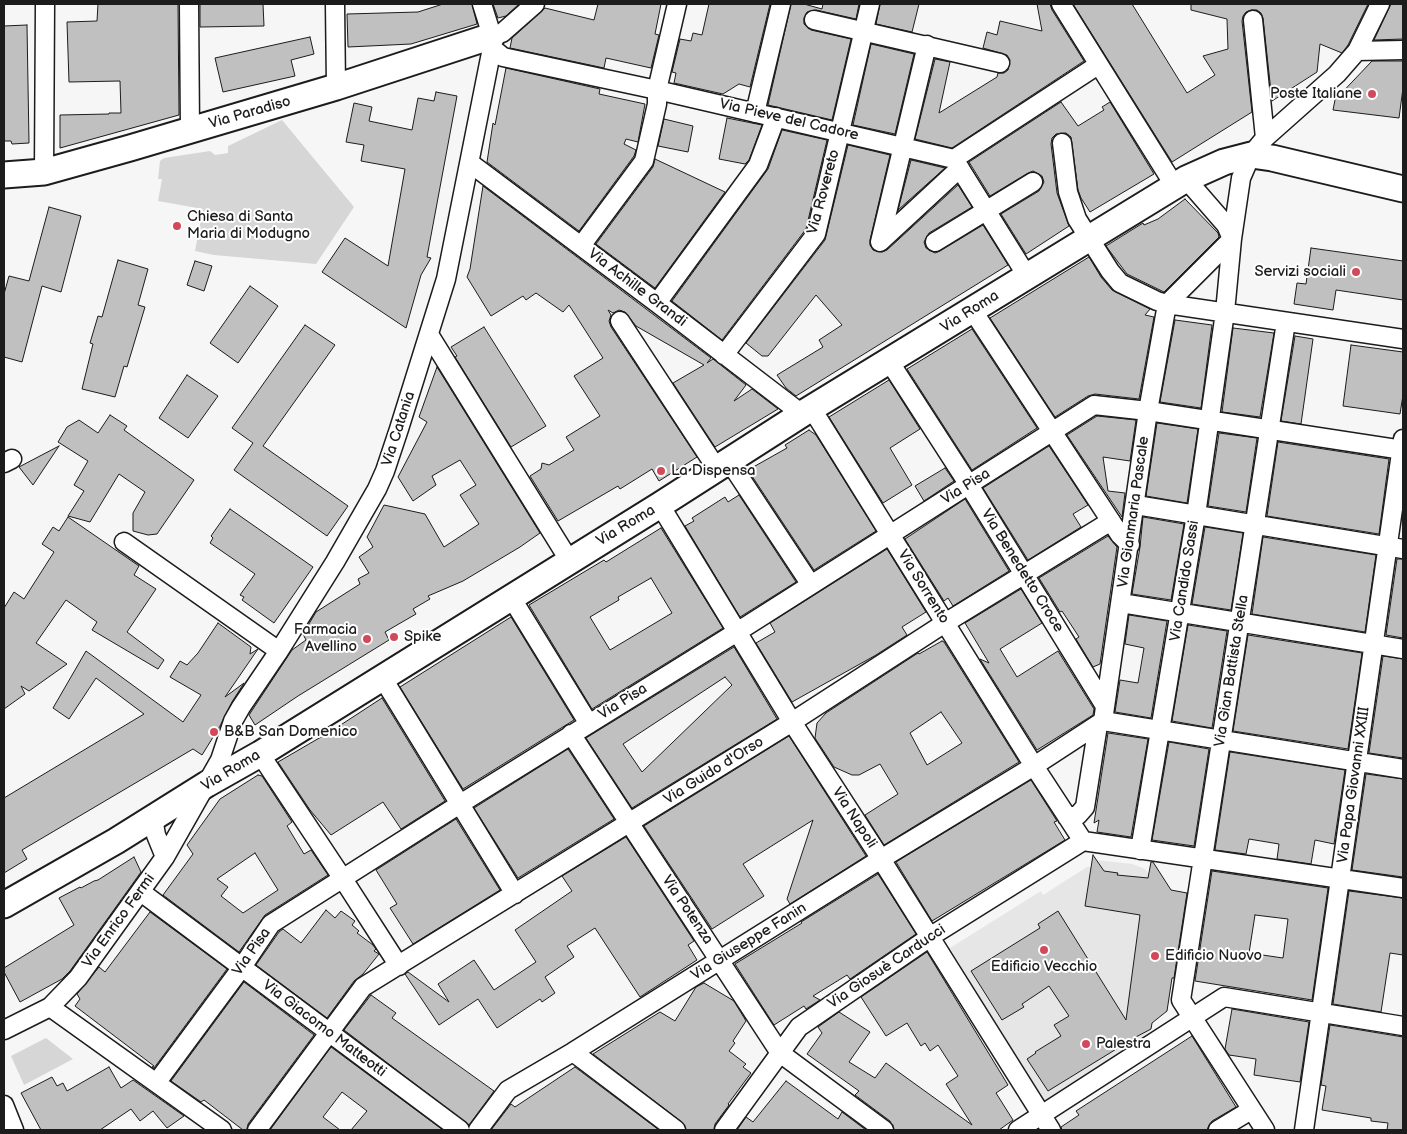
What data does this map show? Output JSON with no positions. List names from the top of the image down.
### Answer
{
  "streets": {
    "street": [
      "Via Paradiso",
      "Via Pieve del Cadore",
      "Via Rovereto",
      "Via Achille Grandi",
      "Via Roma",
      "Via Catania",
      "Via Pisa",
      "Via Gianmaria Pascale",
      "Via Benedetto Croce",
      "Via Candido Sassi",
      "Via Sorrento",
      "Via Gian Battista Stella",
      "Via Guido d'Orso",
      "Via Papa Giovanni XXIII",
      "Via Napoli",
      "Via Potenza",
      "Via Enrico Fermi",
      "Via Giuseppe Fanin",
      "Via Giosuè Carducci",
      "Via Giacomo Matteotti"
    ]
  },
  "crossings": [
    ["Via Paradiso", "Via Pieve del Cadore"],
    ["Via Paradiso", "Via Catania"],
    ["Via Pieve del Cadore", "Via Rovereto"],
    ["Via Pieve del Cadore", "Via Catania"],
    ["Via Rovereto", "Via Achille Grandi"],
    ["Via Achille Grandi", "Via Roma"],
    ["Via Achille Grandi", "Via Catania"],
    ["Via Achille Grandi", "Via Sorrento"],
    ["Via Roma", "Via Catania"],
    ["Via Roma", "Via Benedetto Croce"],
    ["Via Roma", "Via Candido Sassi"],
    ["Via Roma", "Via Sorrento"],
    ["Via Roma", "Via Napoli"],
    ["Via Roma", "Via Enrico Fermi"],
    ["Via Catania", "Via Enrico Fermi"],
    ["Via Pisa", "Via Gianmaria Pascale"],
    ["Via Pisa", "Via Benedetto Croce"],
    ["Via Pisa", "Via Candido Sassi"],
    ["Via Pisa", "Via Sorrento"],
    ["Via Pisa", "Via Gian Battista Stella"],
    ["Via Pisa", "Via Papa Giovanni XXIII"],
    ["Via Pisa", "Via Napoli"],
    ["Via Pisa", "Via Potenza"],
    ["Via Pisa", "Via Giacomo Matteotti"],
    ["Via Gianmaria Pascale", "Via Benedetto Croce"],
    ["Via Gianmaria Pascale", "Via Sorrento"],
    ["Via Gianmaria Pascale", "Via Giuseppe Fanin"],
    ["Via Benedetto Croce", "Via Guido d'Orso"],
    ["Via Benedetto Croce", "Via Giuseppe Fanin"],
    ["Via Sorrento", "Via Guido d'Orso"],
    ["Via Sorrento", "Via Giuseppe Fanin"],
    ["Via Sorrento", "Via Giosuè Carducci"],
    ["Via Guido d'Orso", "Via Napoli"],
    ["Via Guido d'Orso", "Via Potenza"],
    ["Via Guido d'Orso", "Via Giacomo Matteotti"],
    ["Via Napoli", "Via Giuseppe Fanin"],
    ["Via Napoli", "Via Giosuè Carducci"],
    ["Via Potenza", "Via Giuseppe Fanin"],
    ["Via Potenza", "Via Giosuè Carducci"],
    ["Via Enrico Fermi", "Via Giacomo Matteotti"]
  ],
  "places": [
    "Poste Italiane",
    "Chiesa di Santa Maria di Modugno",
    "Servizi sociali",
    "La Dispensa",
    "Spike",
    "Farmacia Avellino",
    "B&B San Domenico",
    "Edificio Vecchio",
    "Edificio Nuovo",
    "Palestra"
  ]
}
